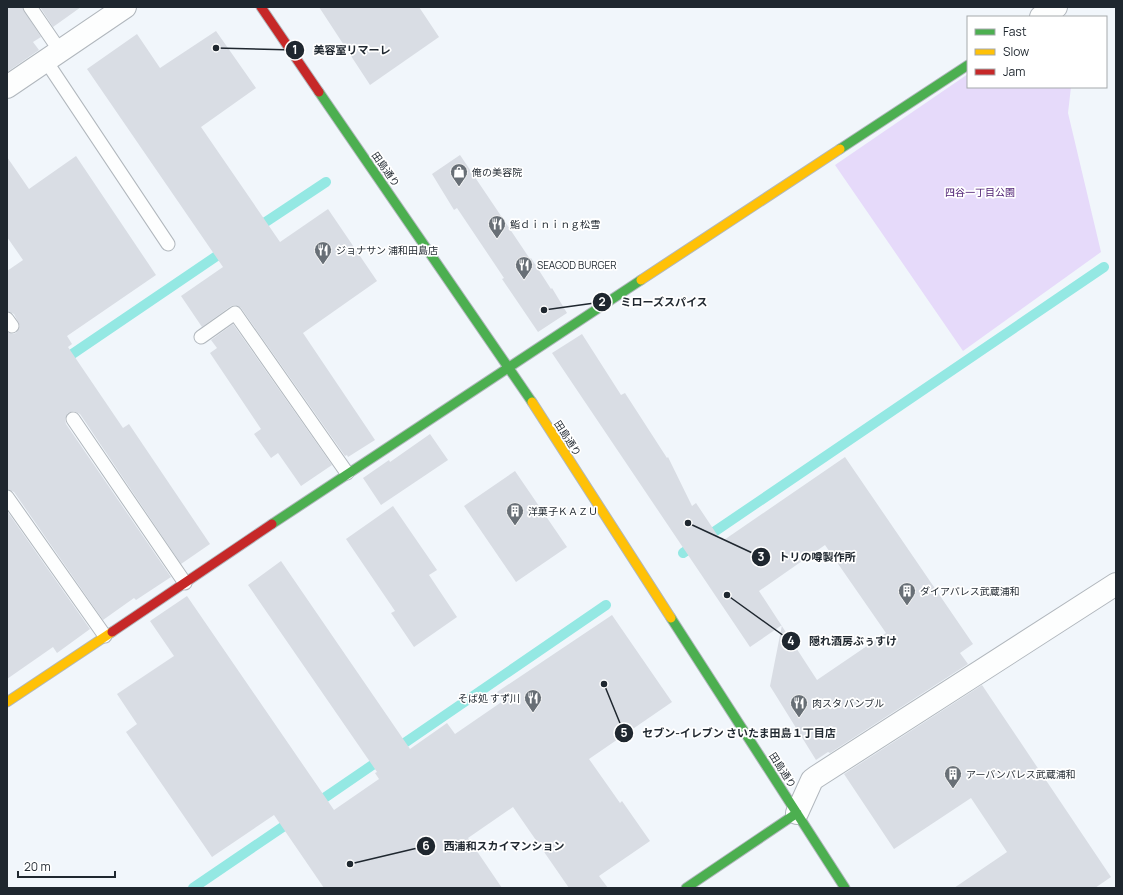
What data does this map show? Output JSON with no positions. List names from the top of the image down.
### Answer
{
  "streets": {
    "street": ["田島通り"]
  },
  "parks": ["四谷一丁目公園"],
  "places": {
    "other": [
      "美容室リマーレ",
      "ミローズスパイス",
      "トリの噂製作所",
      "隠れ酒房ぶぅすけ",
      "セブン-イレブン さいたま田島１丁目店",
      "西浦和スカイマンション"
    ],
    "shop": ["俺の美容院"],
    "restaurant": [
      "鮨ｄｉｎｉｎｇ松雪",
      "ジョナサン 浦和田島店",
      "SEAGOD BURGER",
      "そば処 すず川",
      "肉スタ バンブル"
    ],
    "building": ["洋菓子ＫＡＺＵ", "ダイアパレス武蔵浦和", "アーバンパレス武蔵浦和"]
  },
  "legend": ["Fast", "Slow", "Jam"],
  "scale_bar": "20 m"
}
